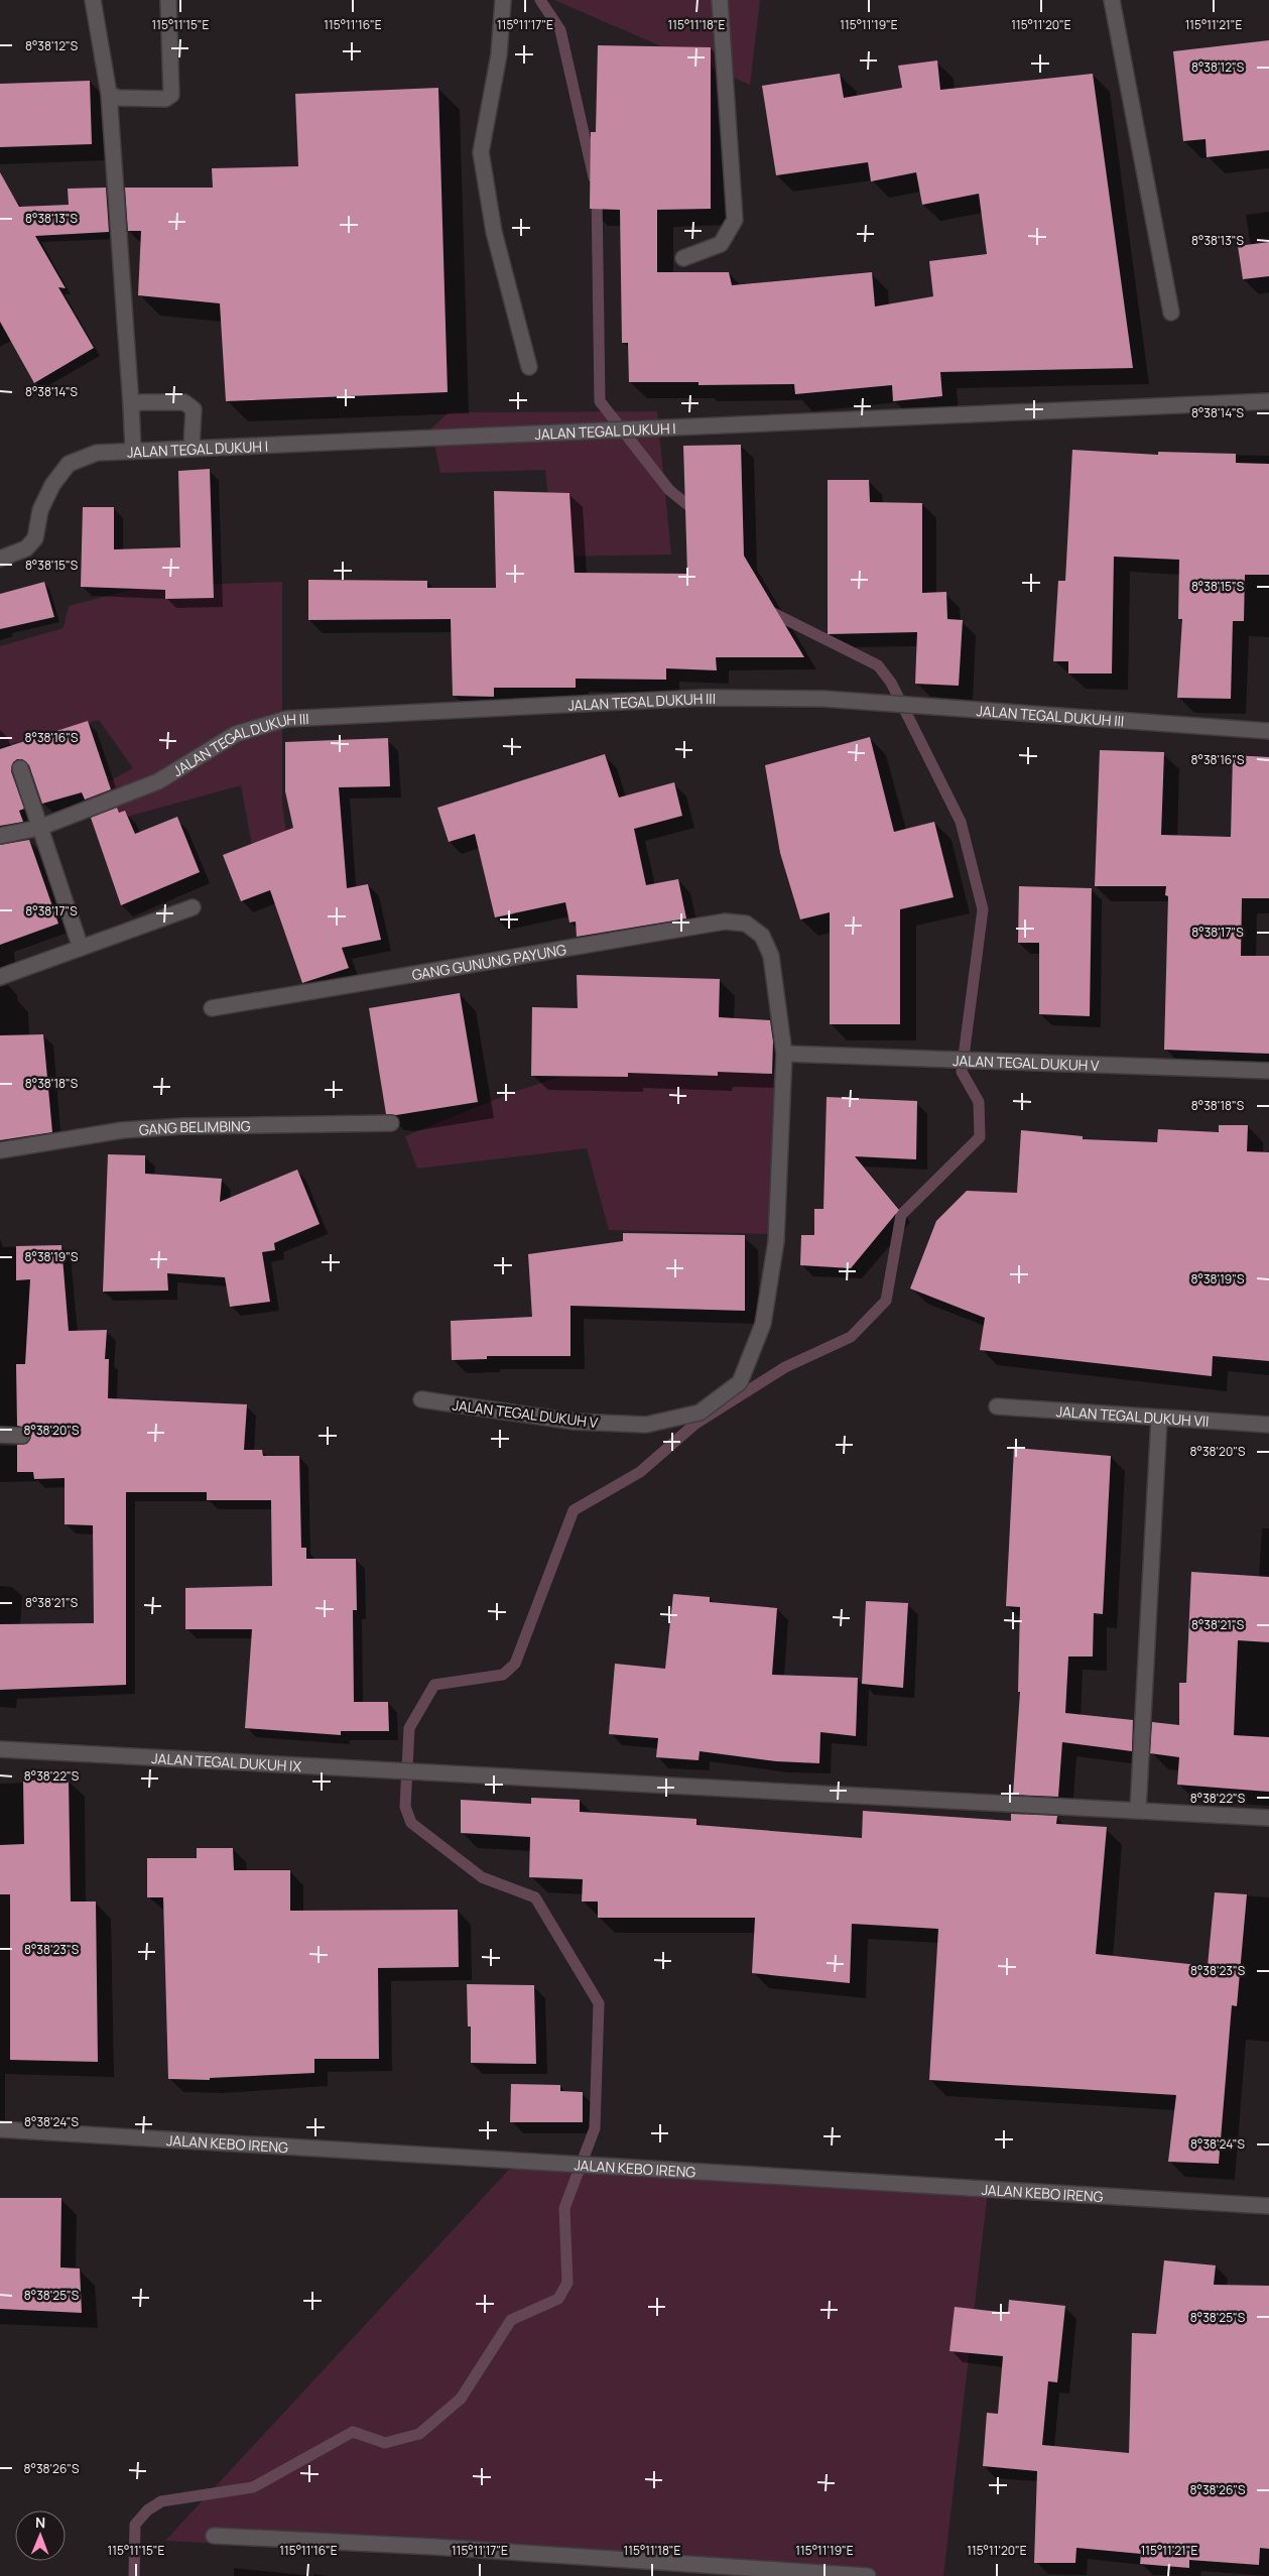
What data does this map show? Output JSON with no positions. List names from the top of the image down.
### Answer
{
  "streets": {
    "street": [
      "JALAN TEGAL DUKUH I",
      "JALAN TEGAL DUKUH III",
      "GANG GUNUNG PAYUNG",
      "JALAN TEGAL DUKUH V",
      "GANG BELIMBING",
      "JALAN TEGAL DUKUH VII",
      "JALAN TEGAL DUKUH IX",
      "JALAN KEBO IRENG"
    ]
  },
  "crossings": [
    ["GANG GUNUNG PAYUNG", "JALAN TEGAL DUKUH V"]
  ],
  "north": "top",
  "coordinates": [
    "115°11'15\"E",
    "115°11'16\"E",
    "115°11'17\"E",
    "115°11'18\"E",
    "115°11'19\"E",
    "115°11'20\"E",
    "115°11'21\"E",
    "8°38'12\"S",
    "8°38'13\"S",
    "8°38'14\"S",
    "8°38'15\"S",
    "8°38'16\"S",
    "8°38'17\"S",
    "8°38'18\"S",
    "8°38'19\"S",
    "8°38'20\"S",
    "8°38'21\"S",
    "8°38'22\"S",
    "8°38'23\"S",
    "8°38'24\"S",
    "8°38'25\"S",
    "8°38'26\"S"
  ]
}
